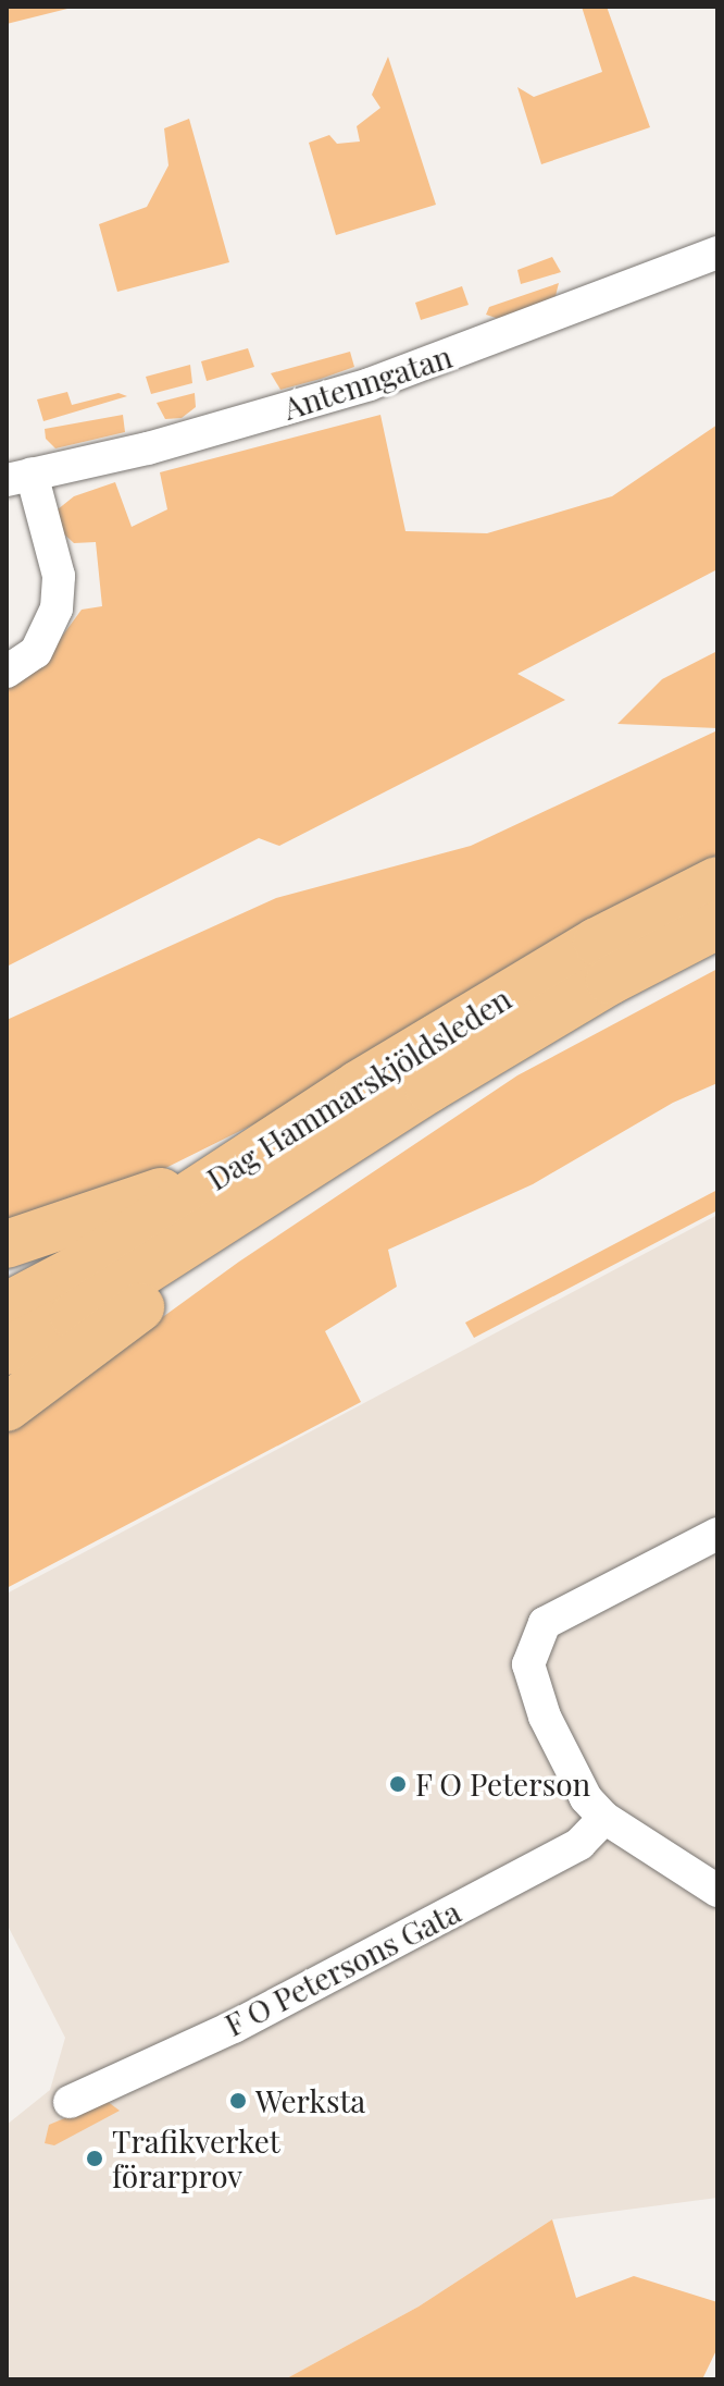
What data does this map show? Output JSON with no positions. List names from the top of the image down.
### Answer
{
  "streets": {
    "main road": ["Dag Hammarskjöldsleden"],
    "street": ["Antenngatan", "F O Petersons Gata"]
  },
  "places": ["F O Peterson", "Werksta", "Trafikverket förarprov"]
}
